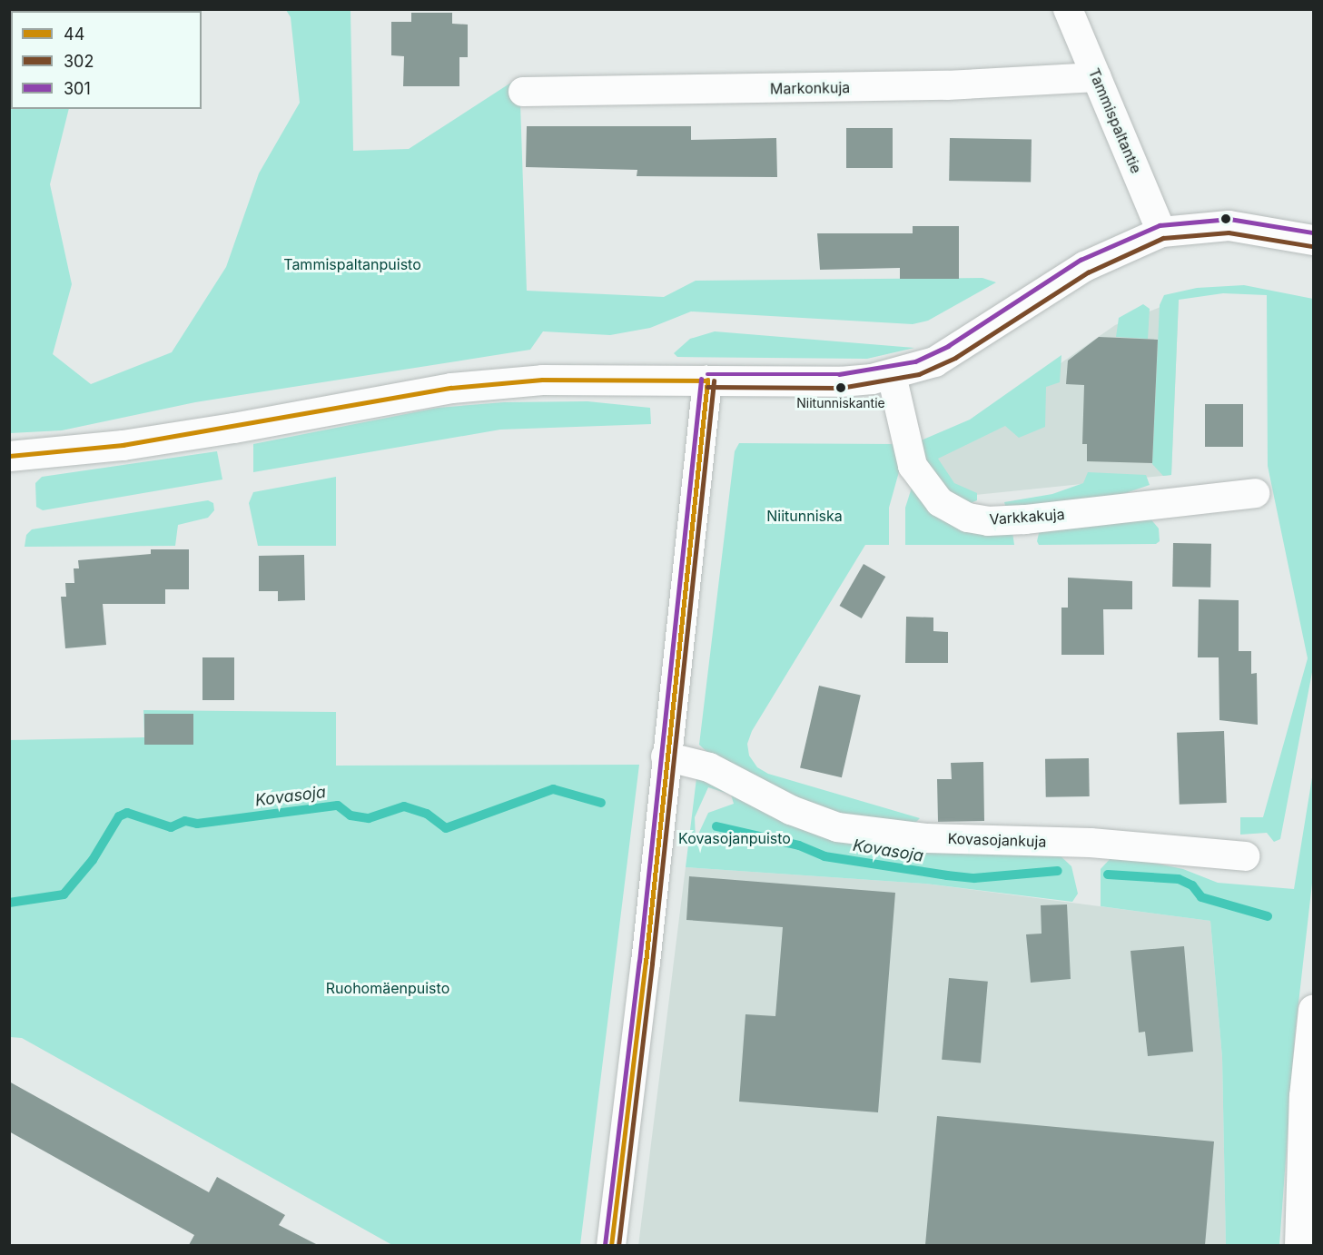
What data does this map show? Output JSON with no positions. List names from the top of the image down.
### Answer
{
  "streets": {
    "street": [
      "Markonkuja",
      "Tammispaltantie",
      "Varkkakuja",
      "Kovasojankuja"
    ]
  },
  "crossings": [
    ["Markonkuja", "Tammispaltantie"]
  ],
  "water": ["Kovasoja"],
  "parks": [
    "Tammispaltanpuisto",
    "Niitunniska",
    "Kovasojanpuisto",
    "Ruohomäenpuisto"
  ],
  "places": ["Niitunniskantie"],
  "lines": ["transit line 301", "transit line 302", "transit line 44"],
  "legend": ["44", "302", "301"]
}
